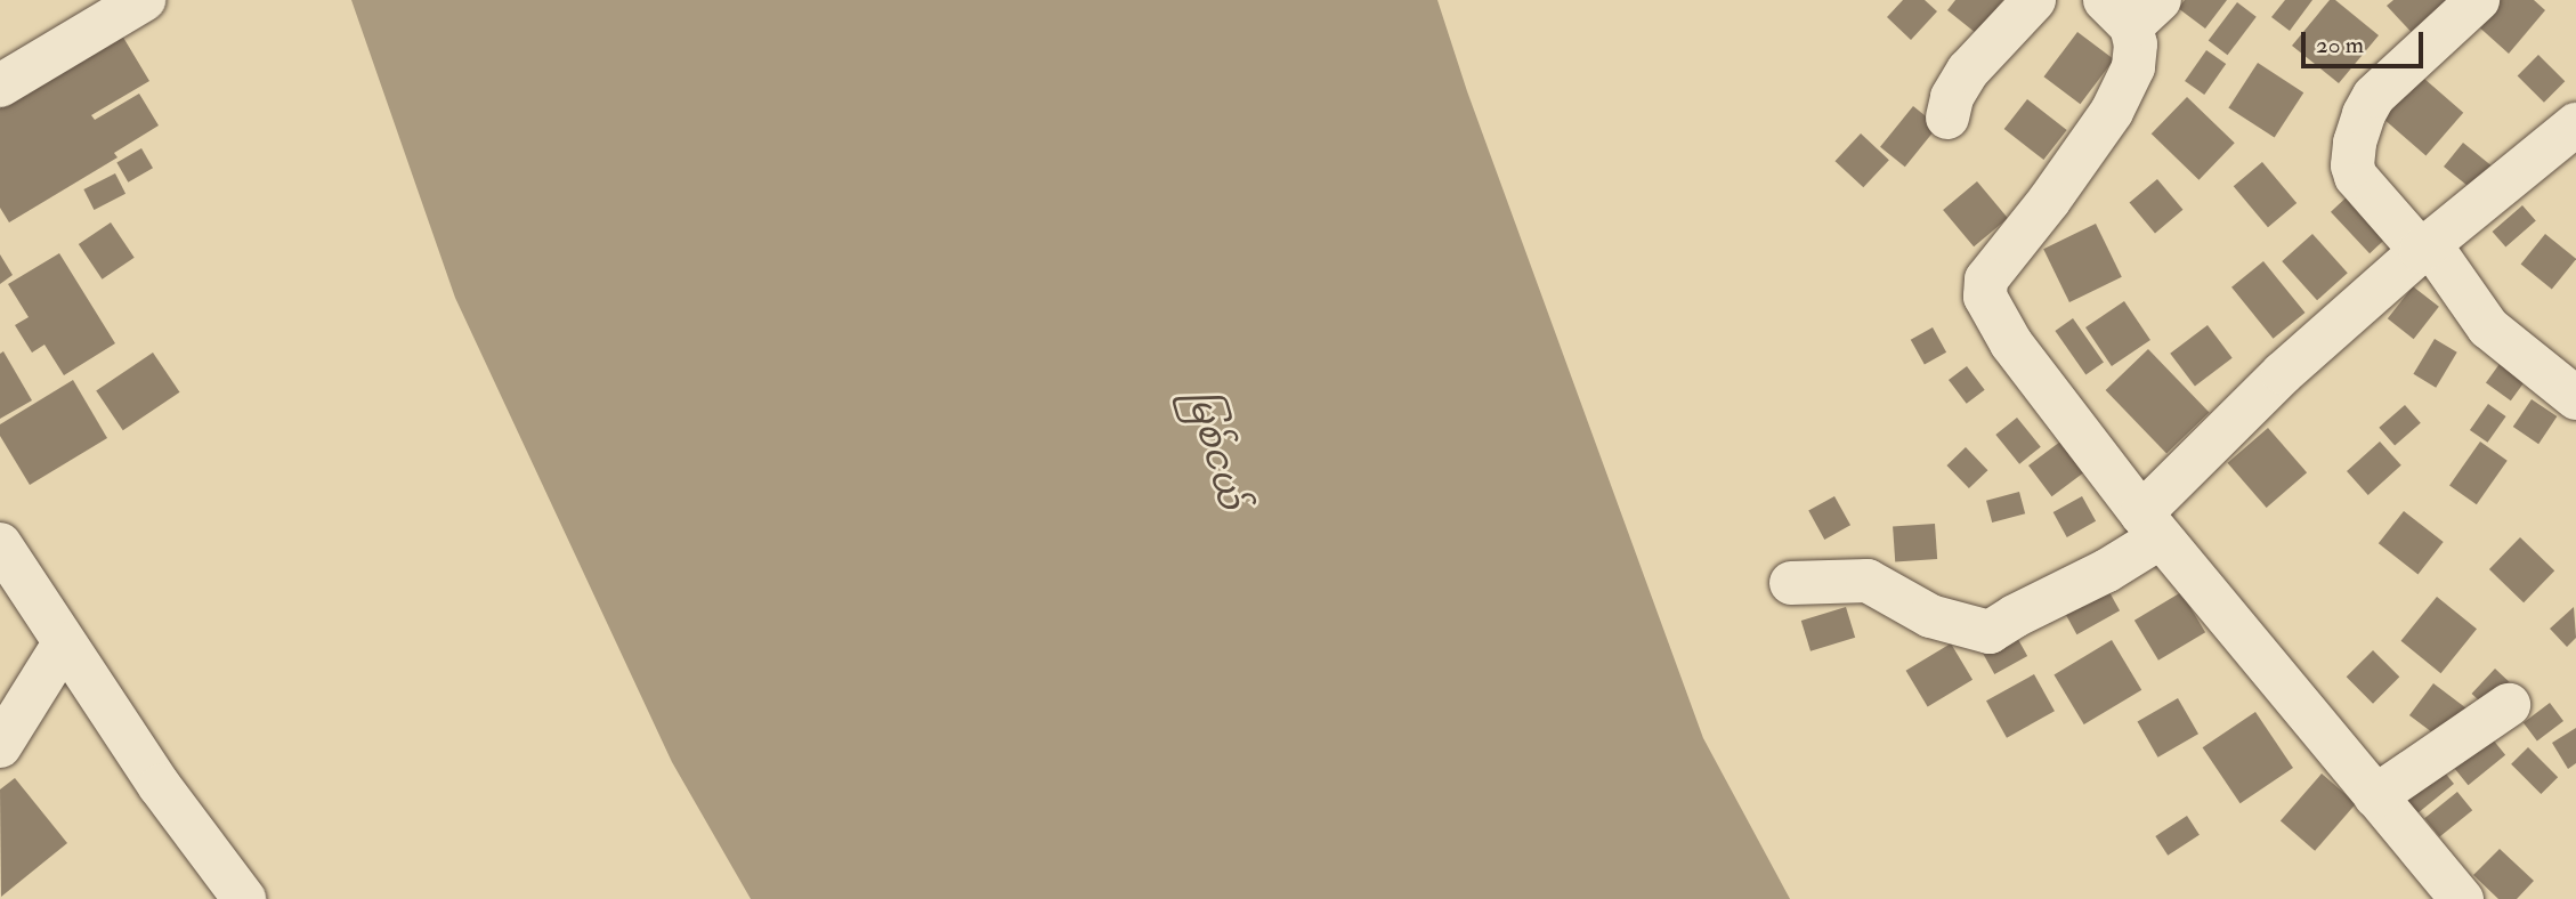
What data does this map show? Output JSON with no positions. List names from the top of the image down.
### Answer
{
  "water": ["မြစ်ငယ်"],
  "scale_bar": "20 m"
}
